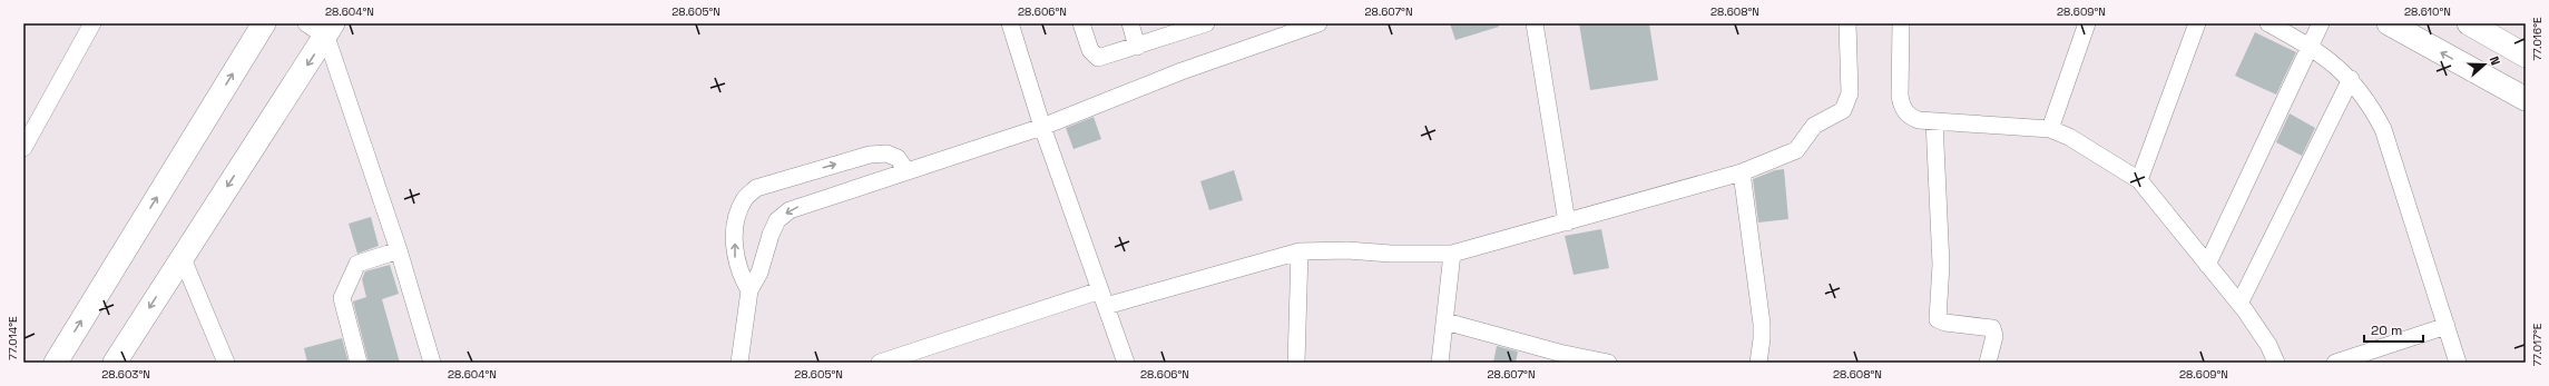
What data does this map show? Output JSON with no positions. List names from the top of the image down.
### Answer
{
  "scale_bar": "20 m",
  "north": "right",
  "coordinates": [
    "28.604°N",
    "28.605°N",
    "28.606°N",
    "28.607°N",
    "28.608°N",
    "28.609°N",
    "28.610°N",
    "77.016°E",
    "77.014°E",
    "77.017°E",
    "28.603°N"
  ]
}
